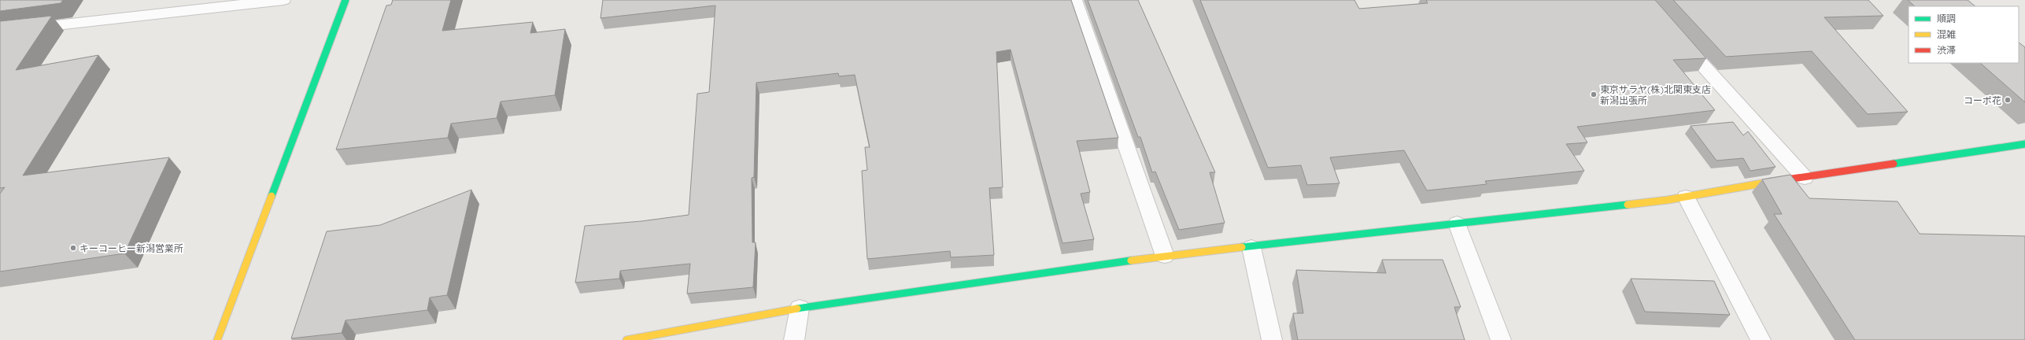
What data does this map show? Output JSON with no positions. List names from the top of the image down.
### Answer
{
  "places": ["東京サラヤ(株)北関東支店 新潟出張所", "コーポ花", "キーコーヒー新潟営業所"],
  "legend": ["順調", "混雑", "渋滞"]
}
